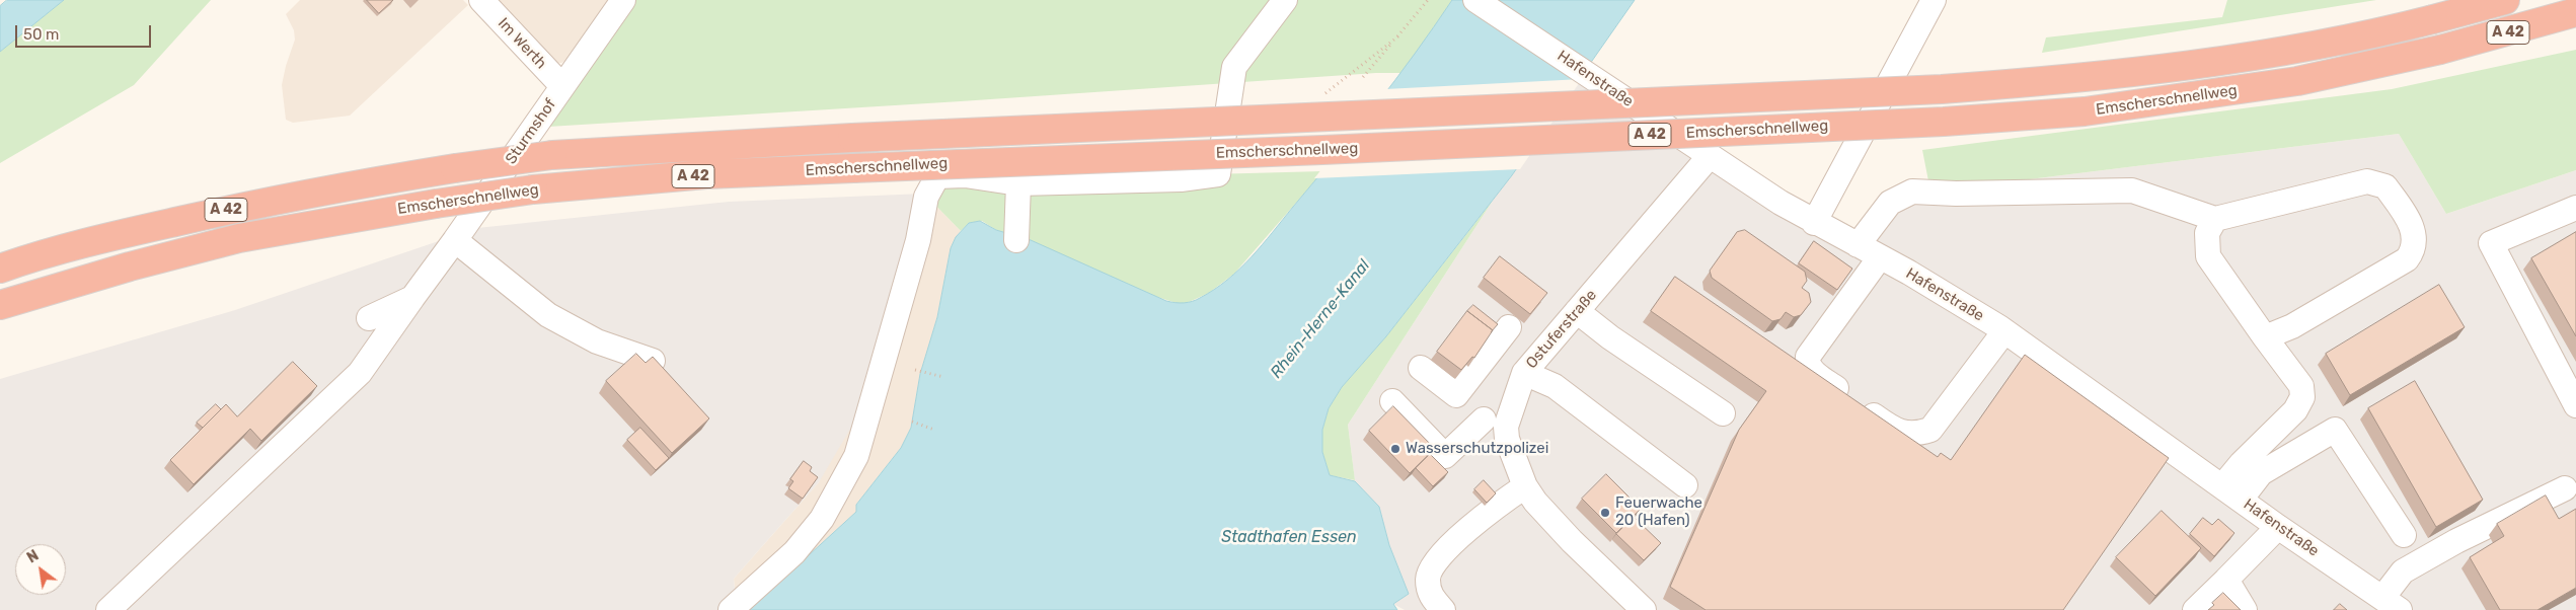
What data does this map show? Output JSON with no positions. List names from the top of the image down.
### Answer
{
  "streets": {
    "highway": ["A 42", "Emscherschnellweg"],
    "street": [
      "Im Werth",
      "Hafenstraße",
      "Sturmshof",
      "Ostuferstraße"
    ]
  },
  "crossings": [
    ["Im Werth", "Sturmshof"],
    ["Hafenstraße", "Ostuferstraße"]
  ],
  "water": ["Rhein-Herne-Kanal", "Stadthafen Essen"],
  "places": ["Wasserschutzpolizei", "Feuerwache 20 (Hafen)"],
  "scale_bar": "50 m",
  "north": "top left"
}
